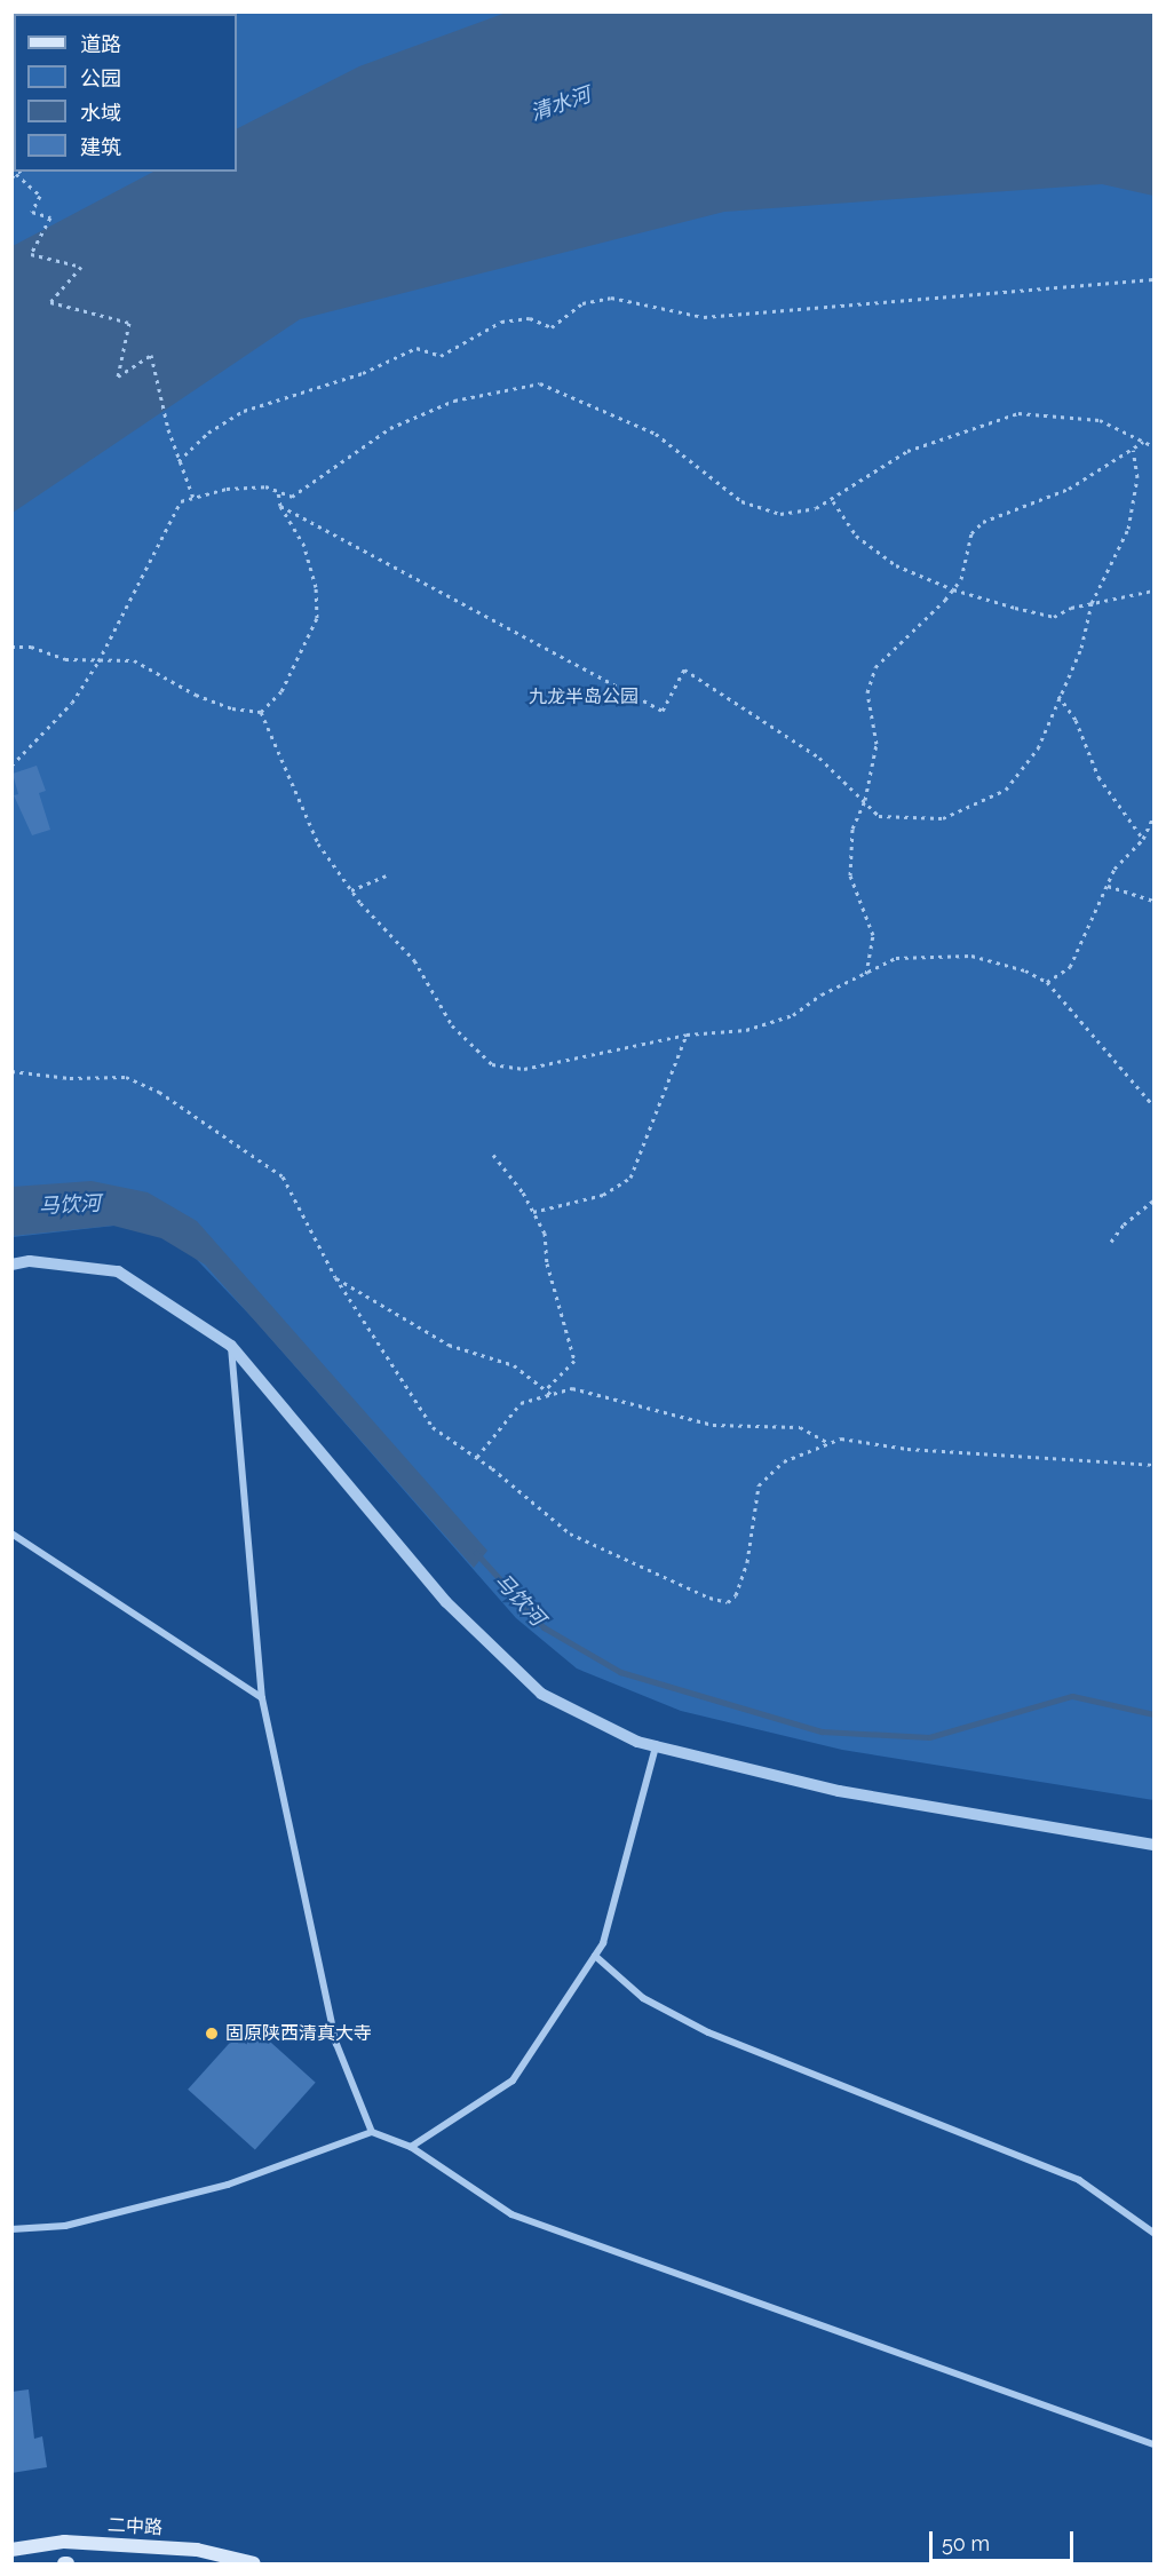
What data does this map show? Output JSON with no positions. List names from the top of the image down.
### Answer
{
  "streets": {
    "main road": ["二中路"]
  },
  "water": ["清水河", "马饮河"],
  "parks": ["九龙半岛公园"],
  "places": ["固原陕西清真大寺"],
  "legend": [
    "道路",
    "公园",
    "水域",
    "建筑"
  ],
  "scale_bar": "50 m"
}
